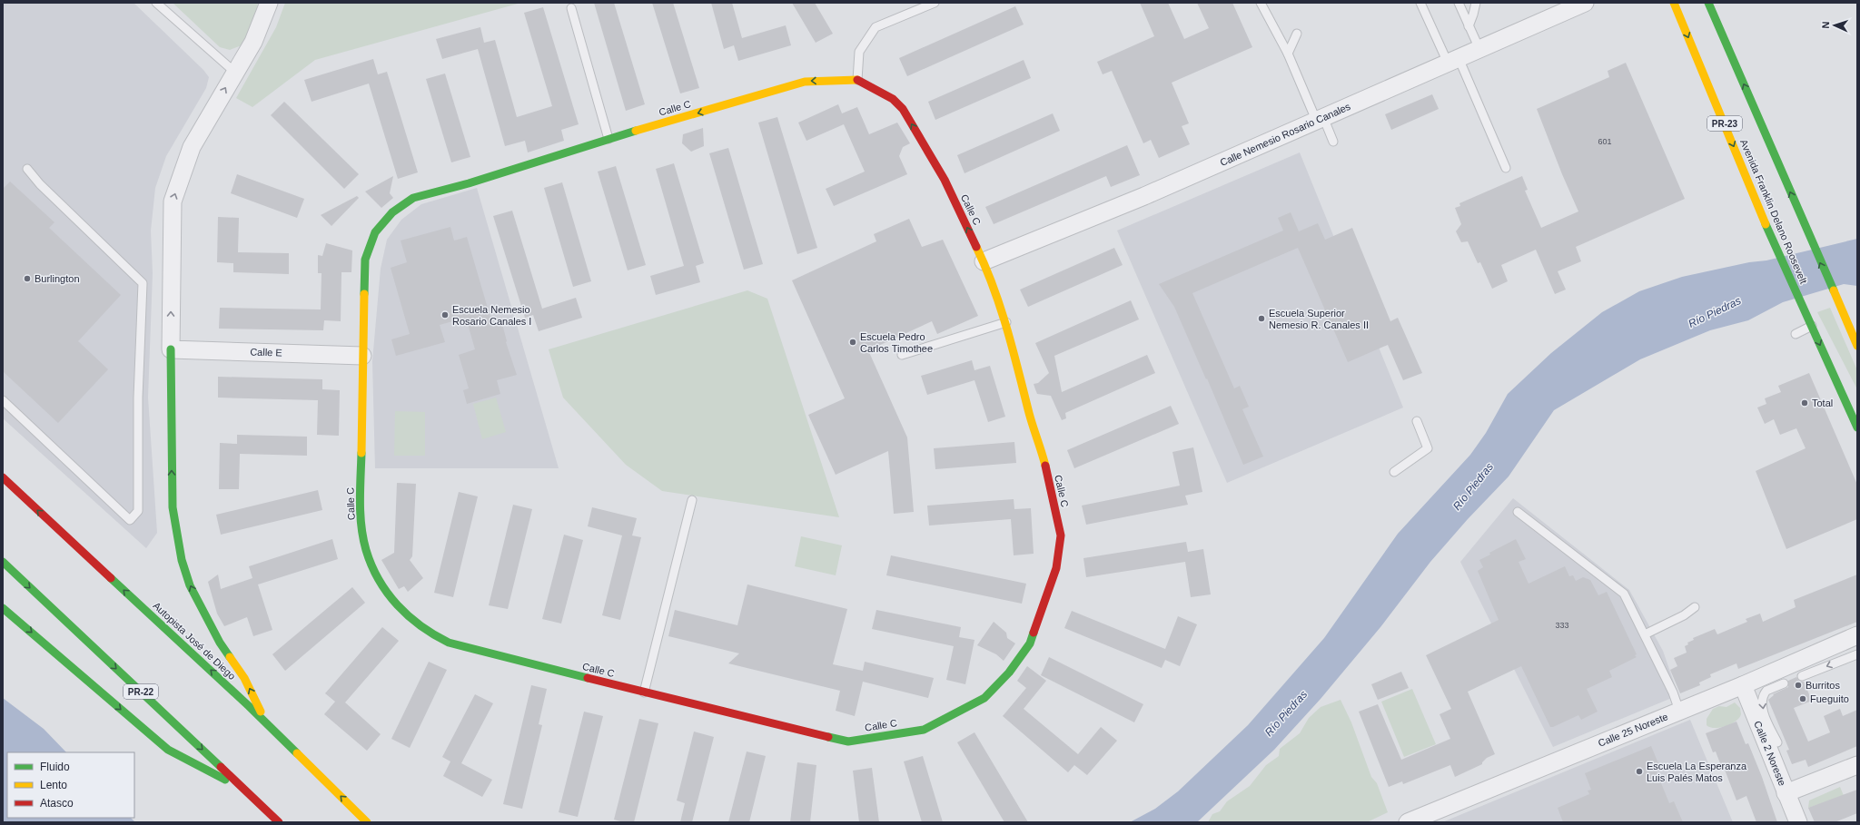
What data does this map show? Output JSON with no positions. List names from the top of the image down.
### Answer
{
  "streets": {
    "main road": [
      "Calle C",
      "PR-23",
      "Avenida Franklin Delano Roosevelt",
      "Autopista José de Diego",
      "PR-22"
    ],
    "street": [
      "Calle Nemesio Rosario Canales",
      "Calle E",
      "Calle 25 Noreste",
      "Calle 2 Noreste"
    ]
  },
  "crossings": [
    ["Calle C", "Calle Nemesio Rosario Canales"],
    ["Calle C", "Calle E"],
    ["Calle 25 Noreste", "Calle 2 Noreste"]
  ],
  "water": ["Río Piedras"],
  "places": [
    "Burlington",
    "Escuela Nemesio Rosario Canales I",
    "Escuela Superior Nemesio R. Canales II",
    "Escuela Pedro Carlos Timothee",
    "Total",
    "Burritos",
    "Fueguito",
    "Escuela La Esperanza Luis Palés Matos"
  ],
  "house_numbers": ["601", "333"],
  "legend": ["Fluido", "Lento", "Atasco"],
  "north": "left"
}
